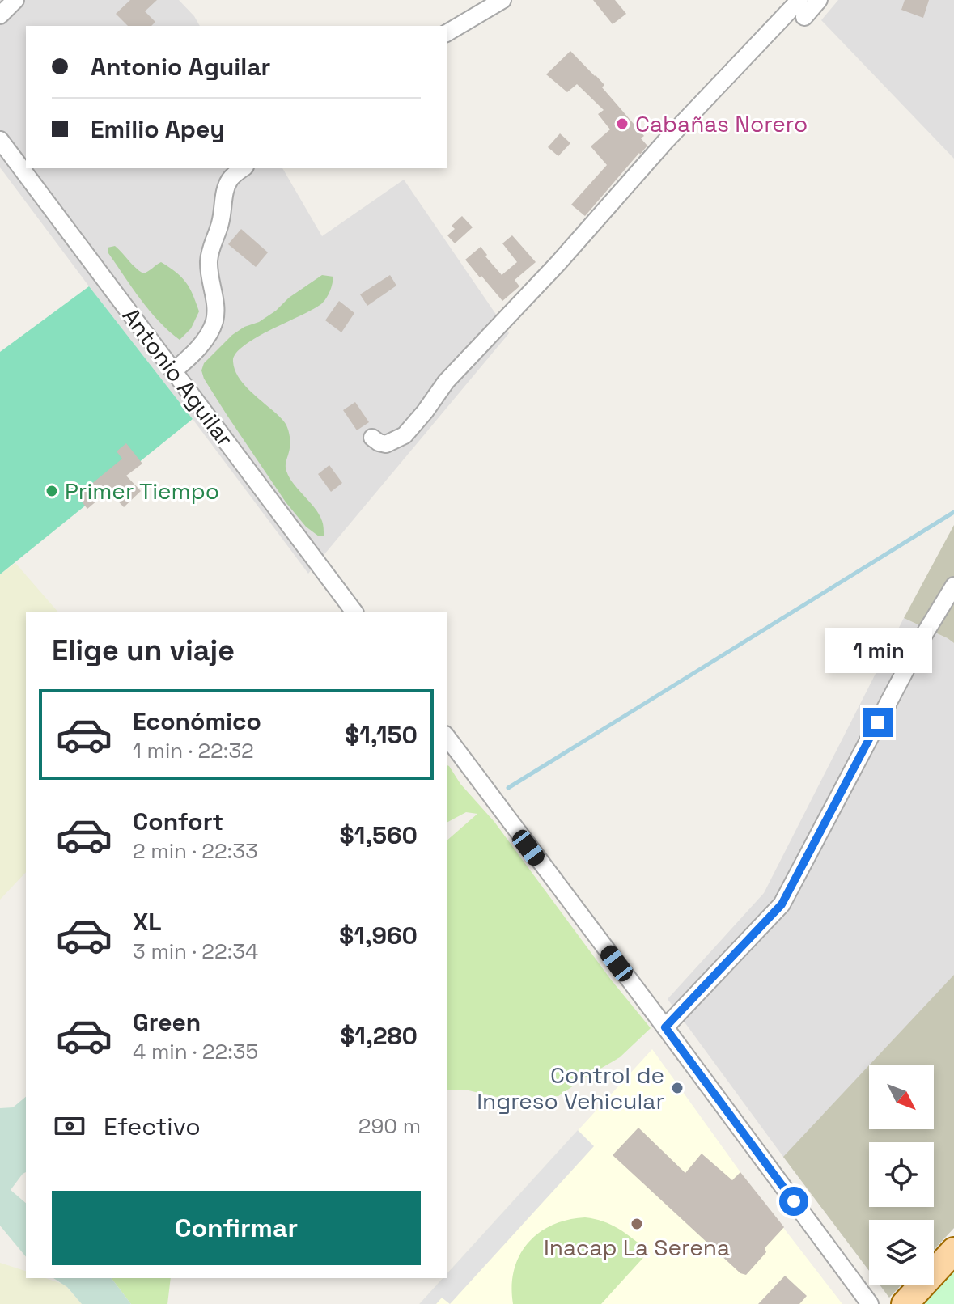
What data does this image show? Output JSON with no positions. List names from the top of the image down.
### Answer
{
  "streets": {
    "street": ["Antonio Aguilar"]
  },
  "places": [
    "Cabañas Norero",
    "Primer Tiempo",
    "Control de Ingreso Vehicular",
    "Inacap La Serena"
  ],
  "north": "bottom right",
  "page": {
    "banner": ["Antonio Aguilar", "Emilio Apey"],
    "heading": "Elige un viaje",
    "bubble": "1 min",
    "list": [
      {
        "name": "Económico",
        "note": "1 min · 22:32",
        "value": "$1,150"
      },
      {
        "name": "Confort",
        "note": "2 min · 22:33",
        "value": "$1,560"
      },
      {
        "name": "XL",
        "note": "3 min · 22:34",
        "value": "$1,960"
      },
      {
        "name": "Green",
        "note": "4 min · 22:35",
        "value": "$1,280"
      }
    ],
    "pay": ["Efectivo", "290 m"],
    "buttons": "Confirmar"
  }
}
